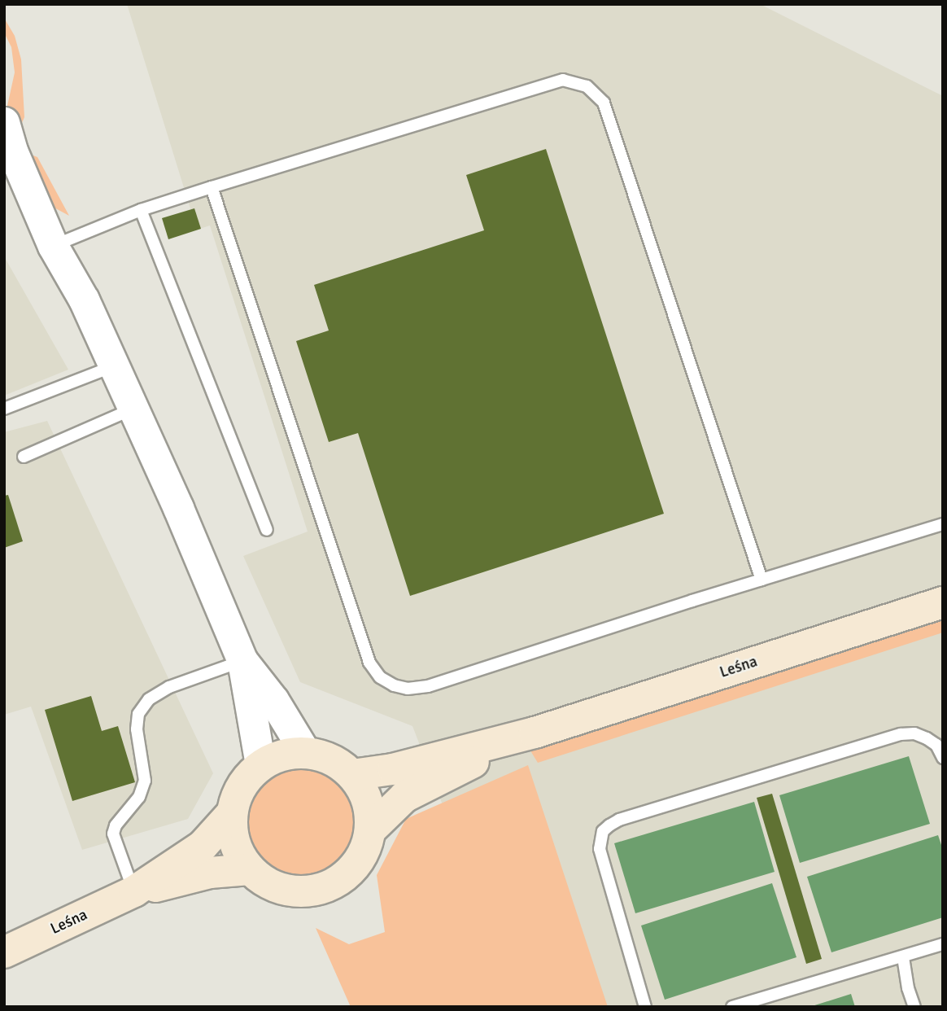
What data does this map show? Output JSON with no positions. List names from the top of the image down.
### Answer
{
  "streets": {
    "main road": ["Leśna"]
  }
}
